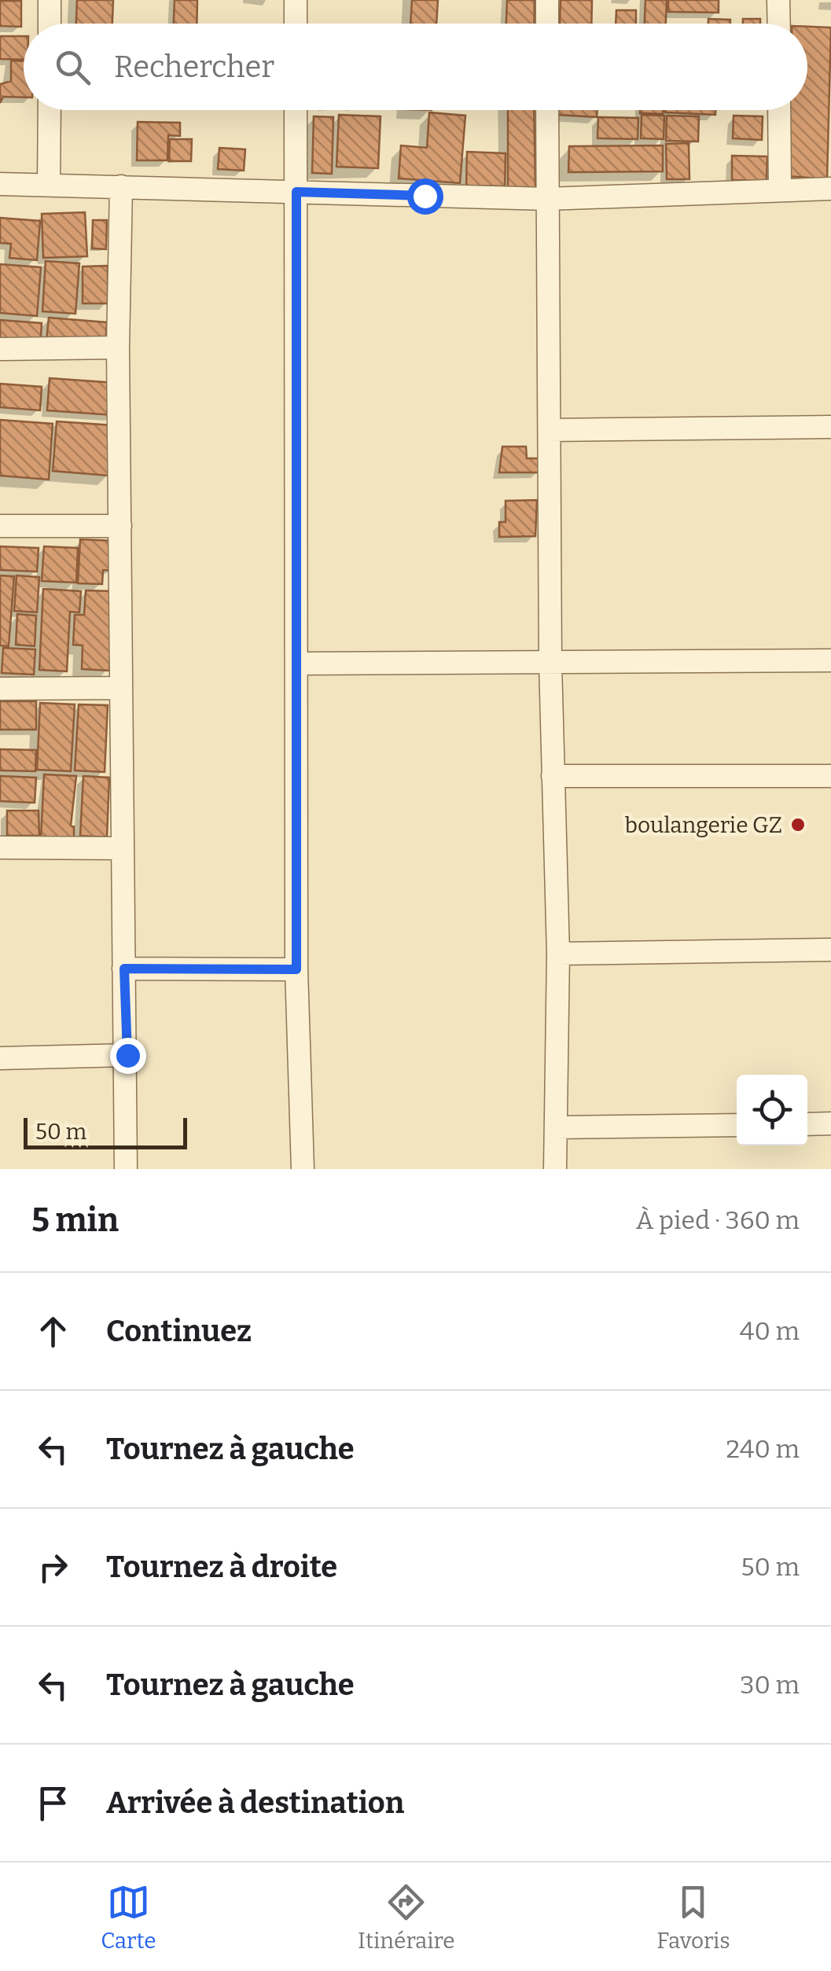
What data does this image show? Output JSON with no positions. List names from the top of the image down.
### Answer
{
  "places": ["boulangerie GZ"],
  "scale_bar": "50 m",
  "page": {
    "search": "Rechercher",
    "scale": "50 m",
    "heading": ["5 min", "À pied · 360 m"],
    "list": [
      ["Continuez", "40 m"],
      ["Tournez à gauche", "240 m"],
      ["Tournez à droite", "50 m"],
      ["Tournez à gauche", "30 m"],
      "Arrivée à destination"
    ],
    "nav": ["Carte", "Itinéraire", "Favoris"]
  }
}
